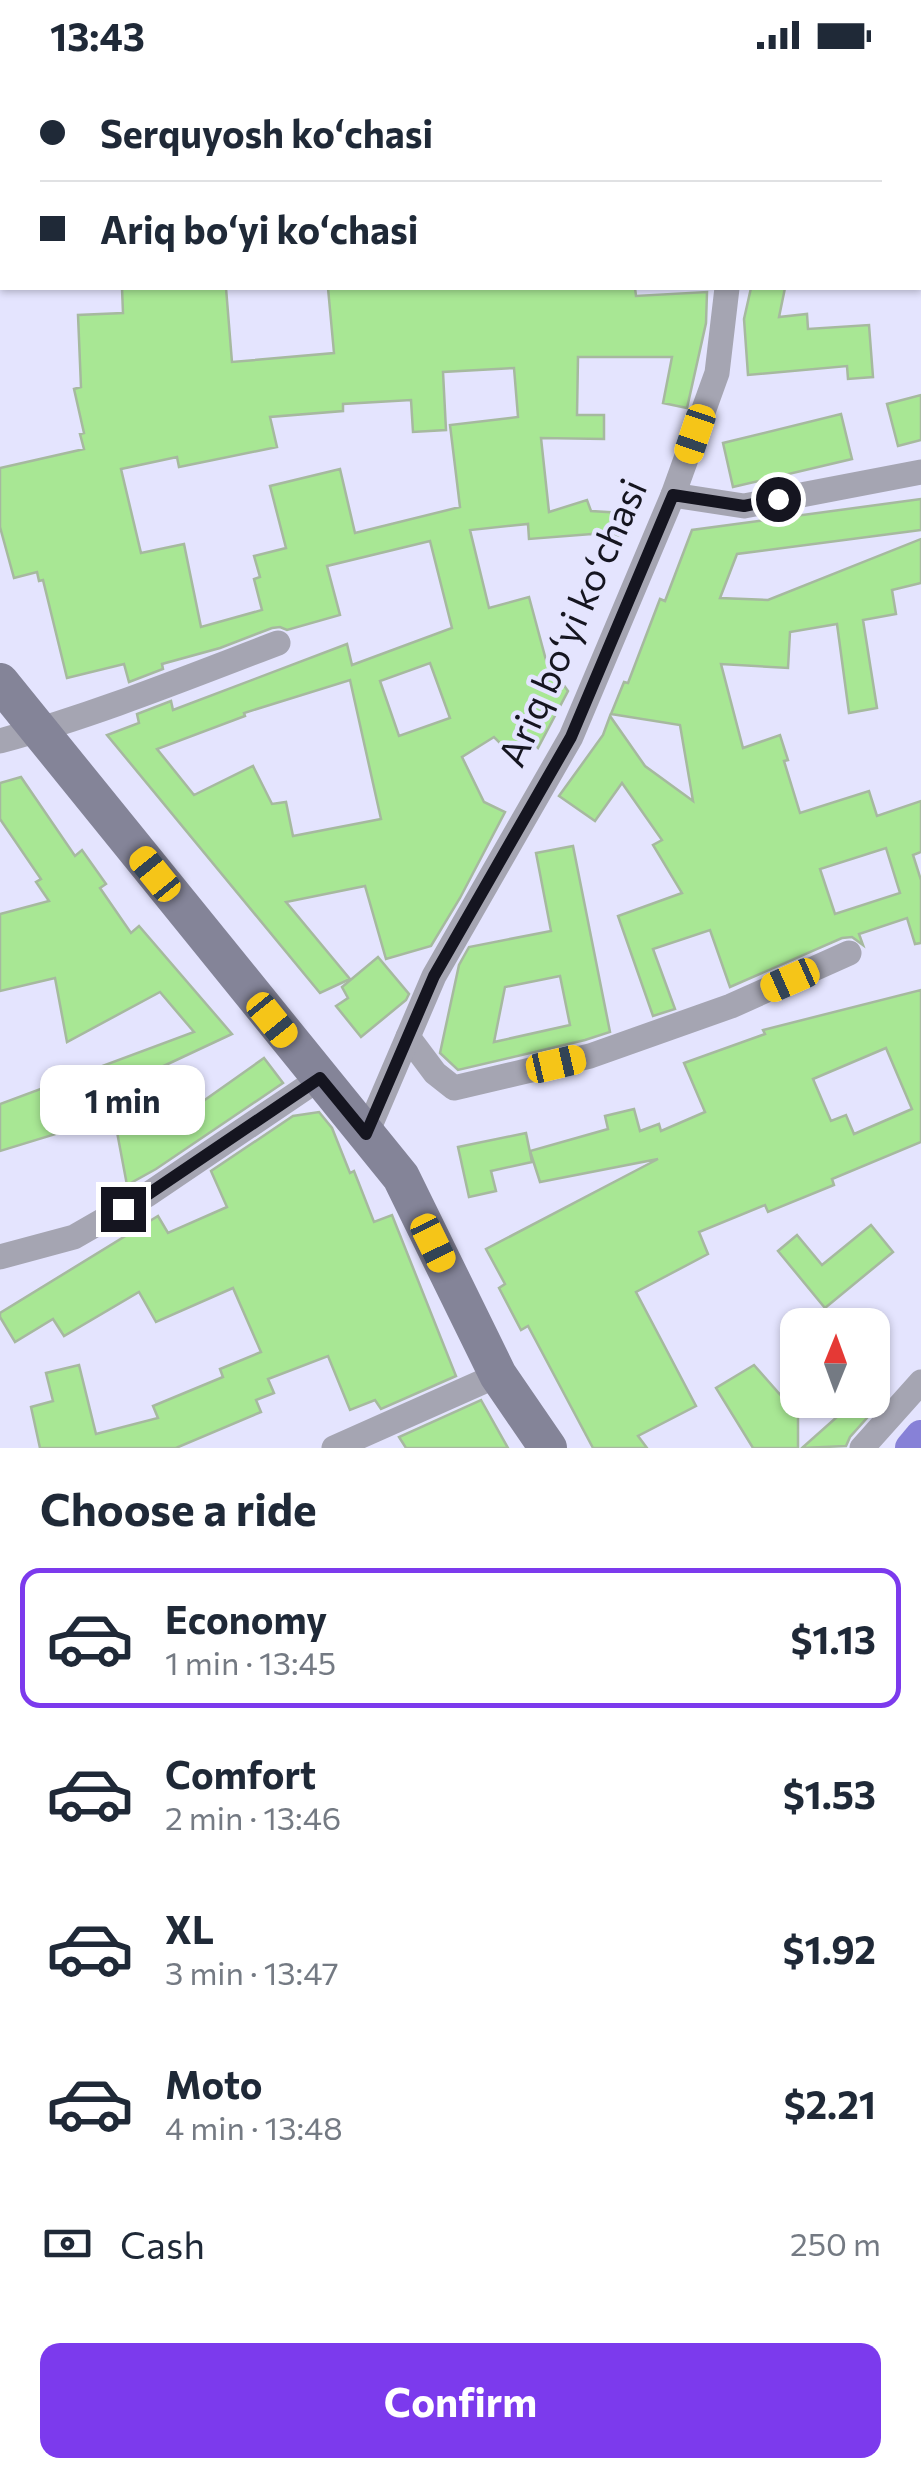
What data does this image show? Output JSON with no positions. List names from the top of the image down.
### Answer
{
  "streets": {
    "street": ["Ariq boʻyi koʻchasi"]
  },
  "north": "top",
  "page": {
    "status": "13:43",
    "banner": ["Serquyosh koʻchasi", "Ariq boʻyi koʻchasi"],
    "bubble": "1 min",
    "heading": "Choose a ride",
    "list": [
      {
        "name": "Economy",
        "note": "1 min · 13:45",
        "value": "$1.13"
      },
      {
        "name": "Comfort",
        "note": "2 min · 13:46",
        "value": "$1.53"
      },
      {
        "name": "XL",
        "note": "3 min · 13:47",
        "value": "$1.92"
      },
      {
        "name": "Moto",
        "note": "4 min · 13:48",
        "value": "$2.21"
      }
    ],
    "pay": ["Cash", "250 m"],
    "buttons": "Confirm"
  }
}
